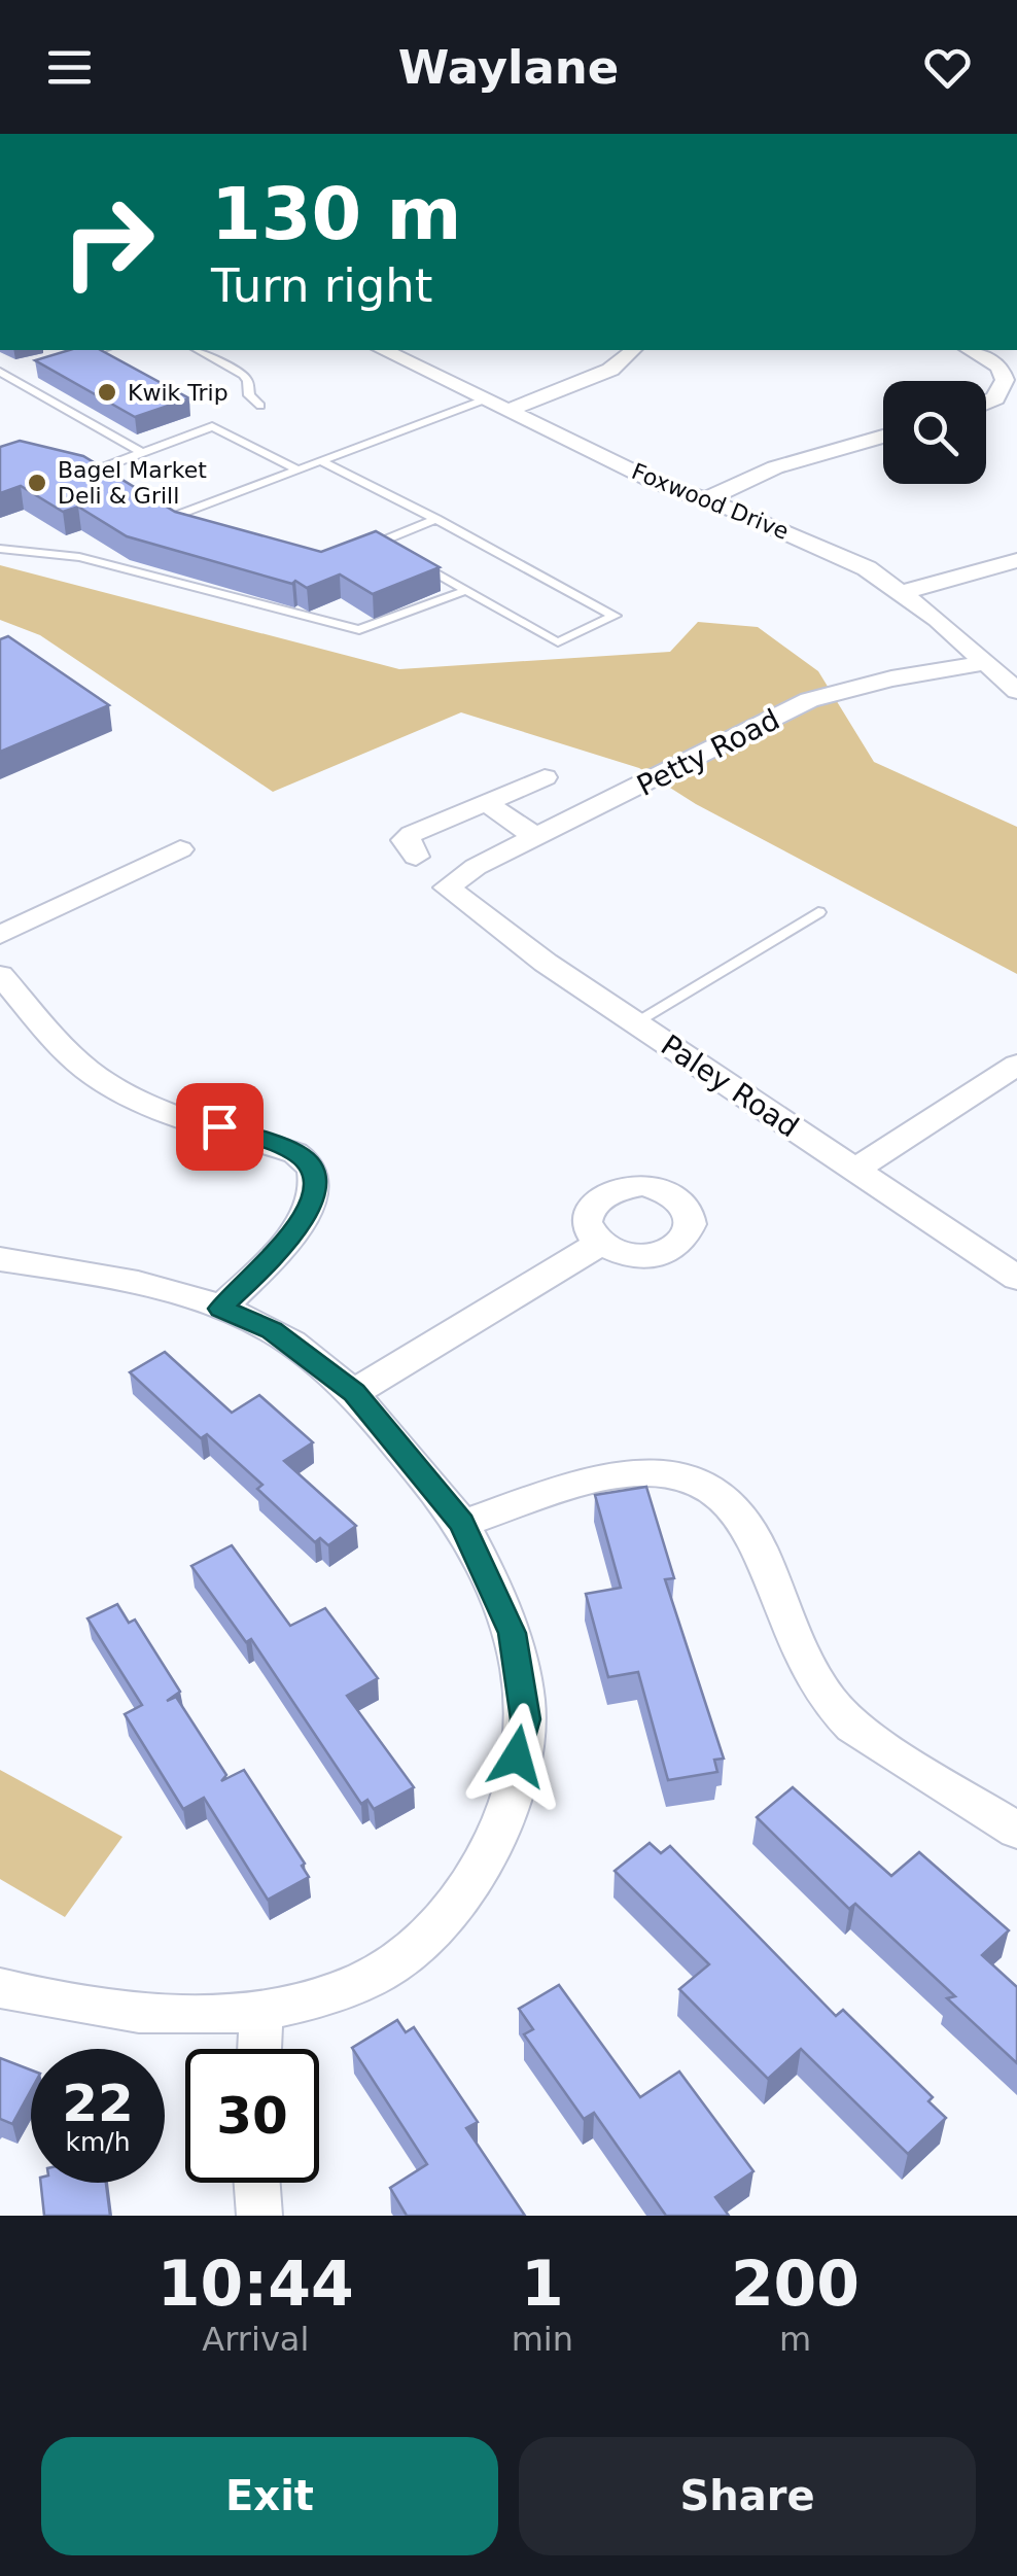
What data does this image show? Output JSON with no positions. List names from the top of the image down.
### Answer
{
  "streets": {
    "street": ["Foxwood Drive", "Petty Road", "Paley Road"]
  },
  "crossings": [
    ["Foxwood Drive", "Petty Road"],
    ["Petty Road", "Paley Road"]
  ],
  "places": ["Kwik Trip", "Bagel Market Deli & Grill"],
  "page": {
    "header": "Waylane",
    "turn": ["130 m", "Turn right"],
    "speed": "22 km/h",
    "limit": "30",
    "eta": [
      "10:44",
      "Arrival",
      "1",
      "min",
      "200",
      "m"
    ],
    "buttons": ["Exit", "Share"]
  }
}
